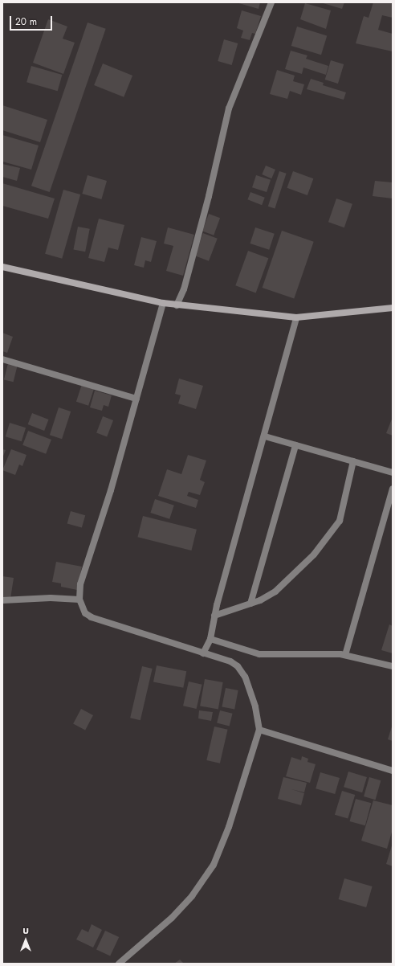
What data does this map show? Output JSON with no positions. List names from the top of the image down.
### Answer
{
  "scale_bar": "20 m",
  "north": "top"
}
